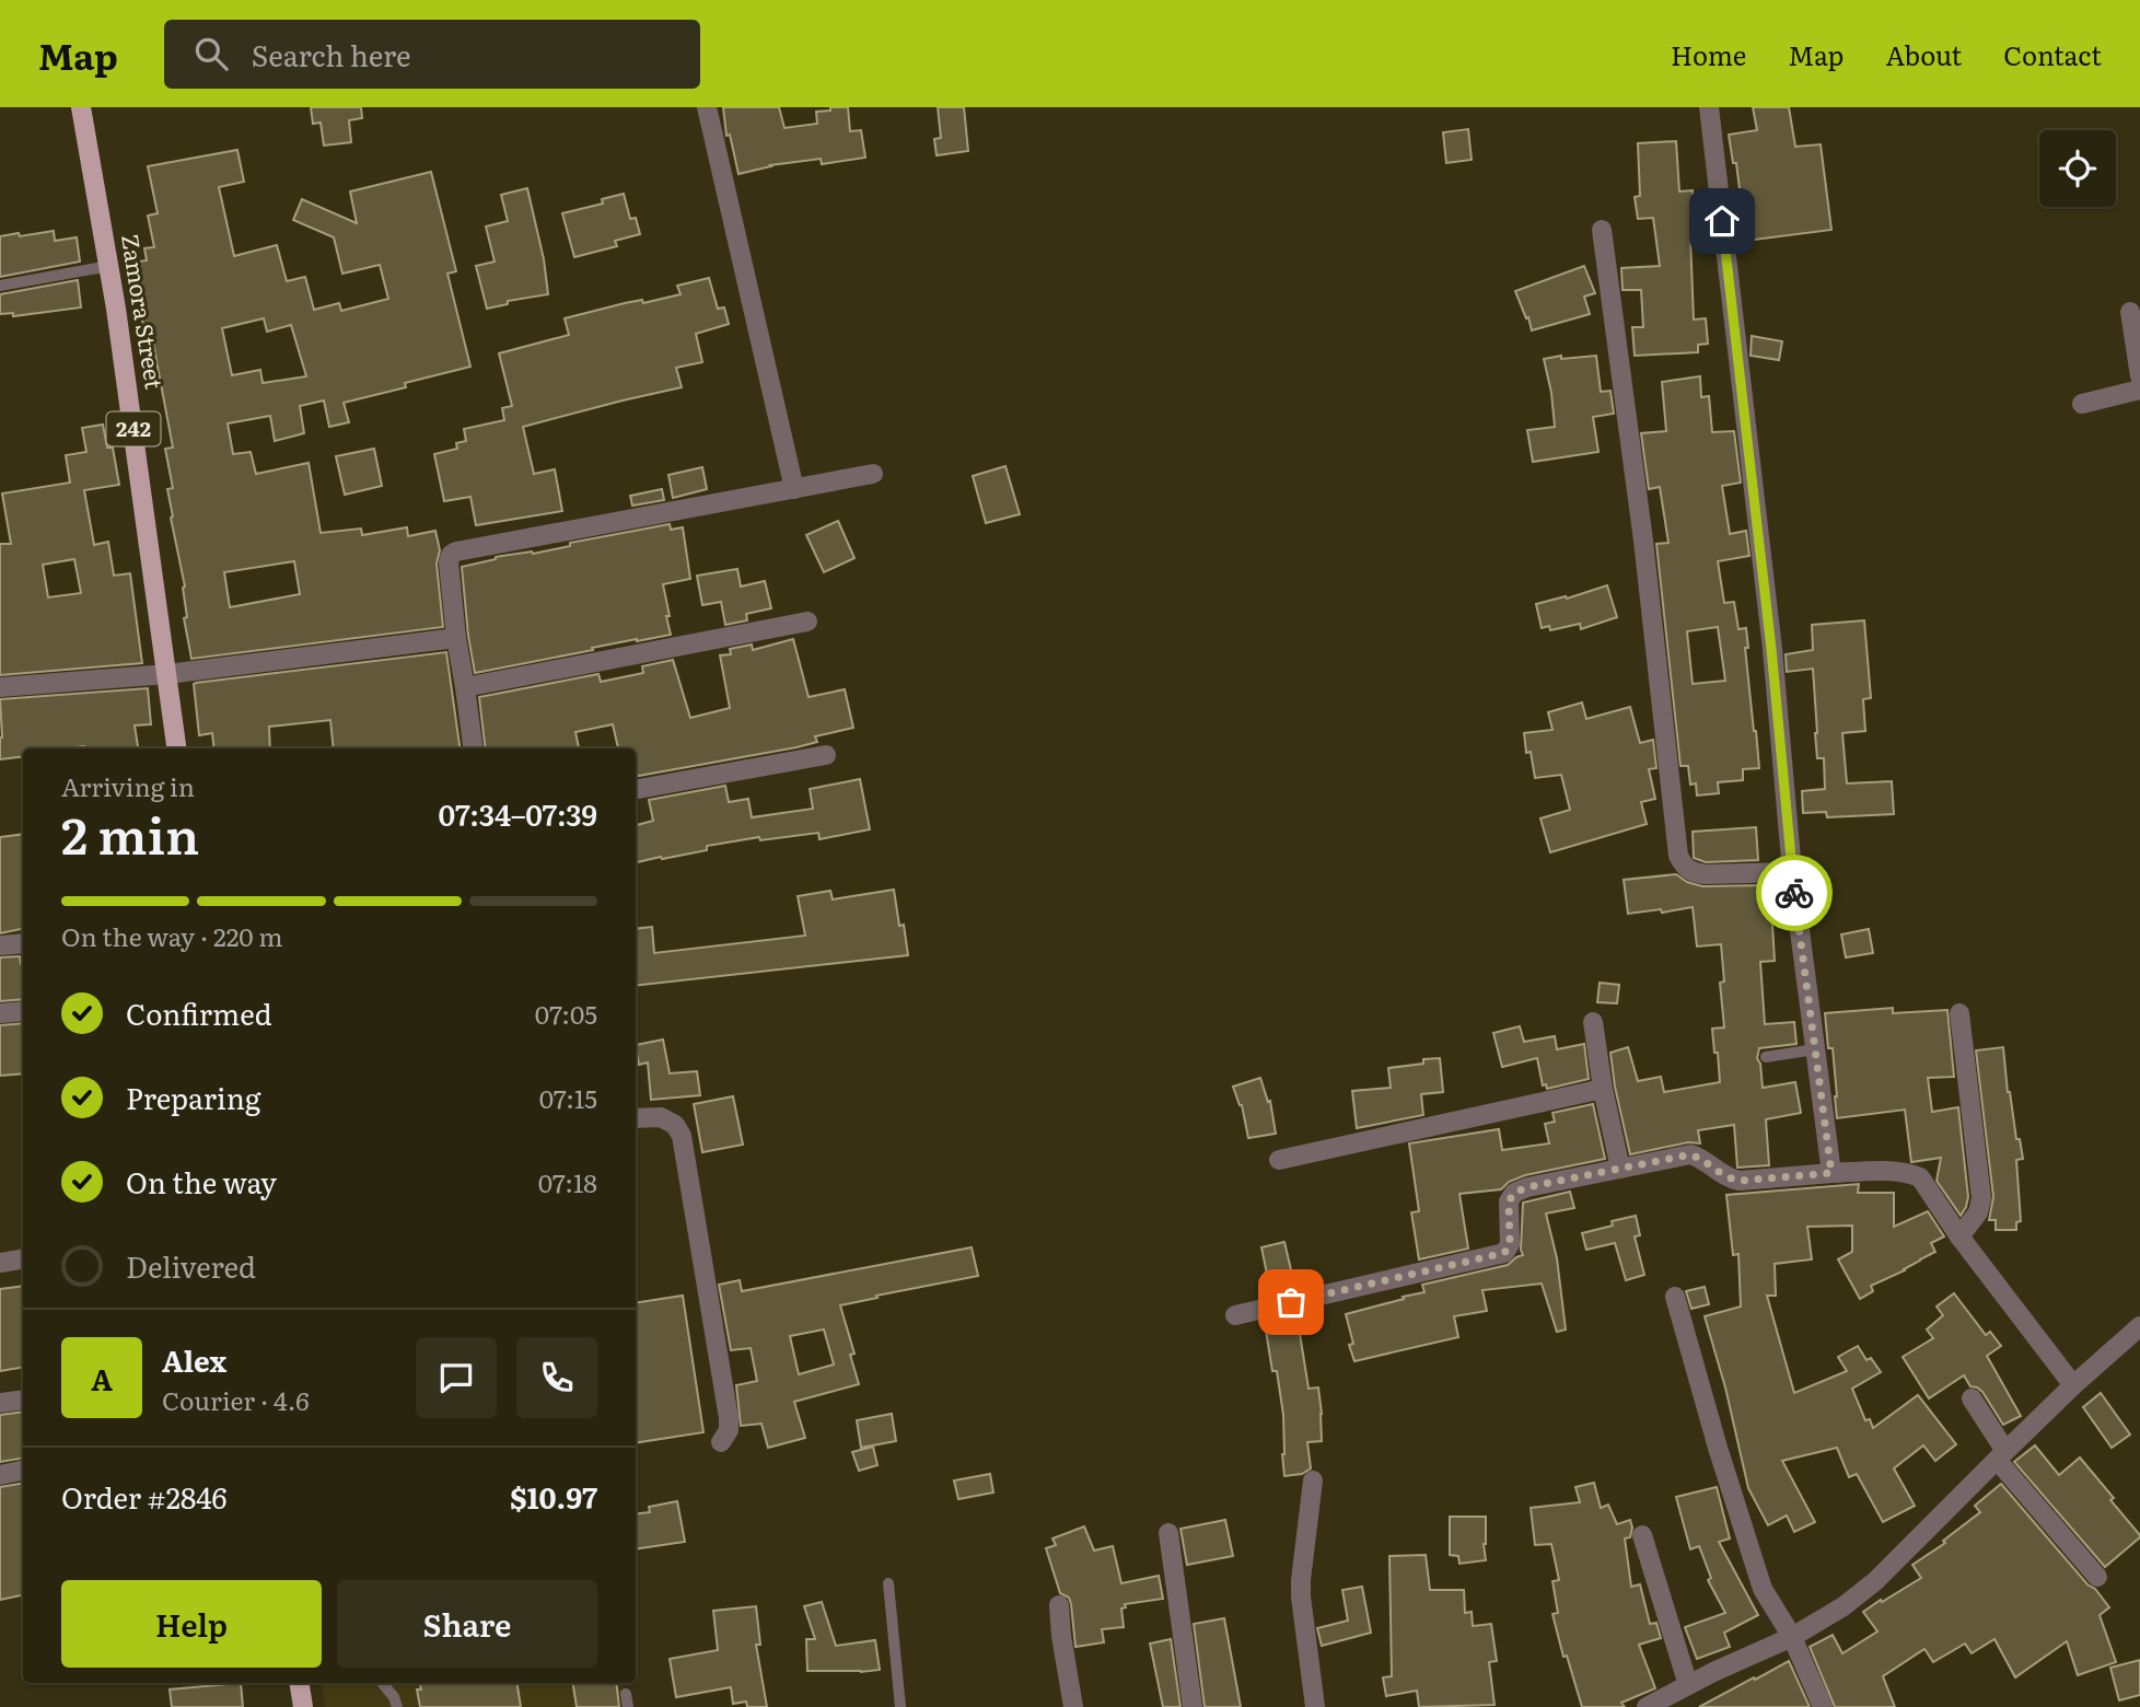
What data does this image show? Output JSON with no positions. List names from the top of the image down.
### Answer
{
  "streets": {
    "main road": ["Zamora Street", "242"]
  },
  "page": {
    "header": "Map",
    "search": "Search here",
    "nav": [
      "Home",
      "Map",
      "About",
      "Contact"
    ],
    "heading": ["2 min", "Arriving in", "07:34–07:39"],
    "panel": [
      "Alex",
      "Courier · 4.6",
      "Order #2846",
      "$10.97"
    ],
    "bar": "On the way · 220 m",
    "list": [
      ["Confirmed", "07:05"],
      ["Preparing", "07:15"],
      ["On the way", "07:18"],
      "Delivered"
    ],
    "round": "A",
    "buttons": ["Help", "Share"]
  }
}
